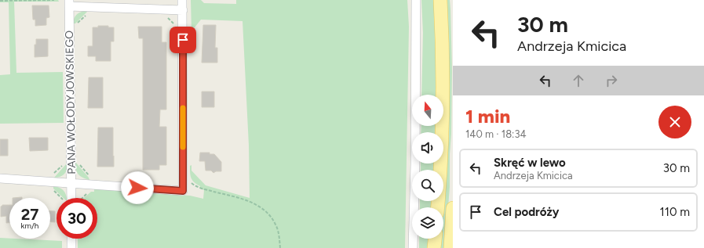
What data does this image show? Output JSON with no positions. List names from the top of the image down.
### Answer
{
  "streets": {
    "street": ["PANA WOŁODYJOWSKIEGO"]
  },
  "north": "top",
  "page": {
    "turn": ["30 m", "Andrzeja Kmicica"],
    "heading": ["1 min", "140 m · 18:34"],
    "list": [
      {
        "name": "Skręć w lewo",
        "note": "Andrzeja Kmicica",
        "value": "30 m"
      },
      {
        "name": "Cel podróży",
        "value": "110 m"
      }
    ],
    "speed": "27 km/h",
    "limit": "30"
  }
}
